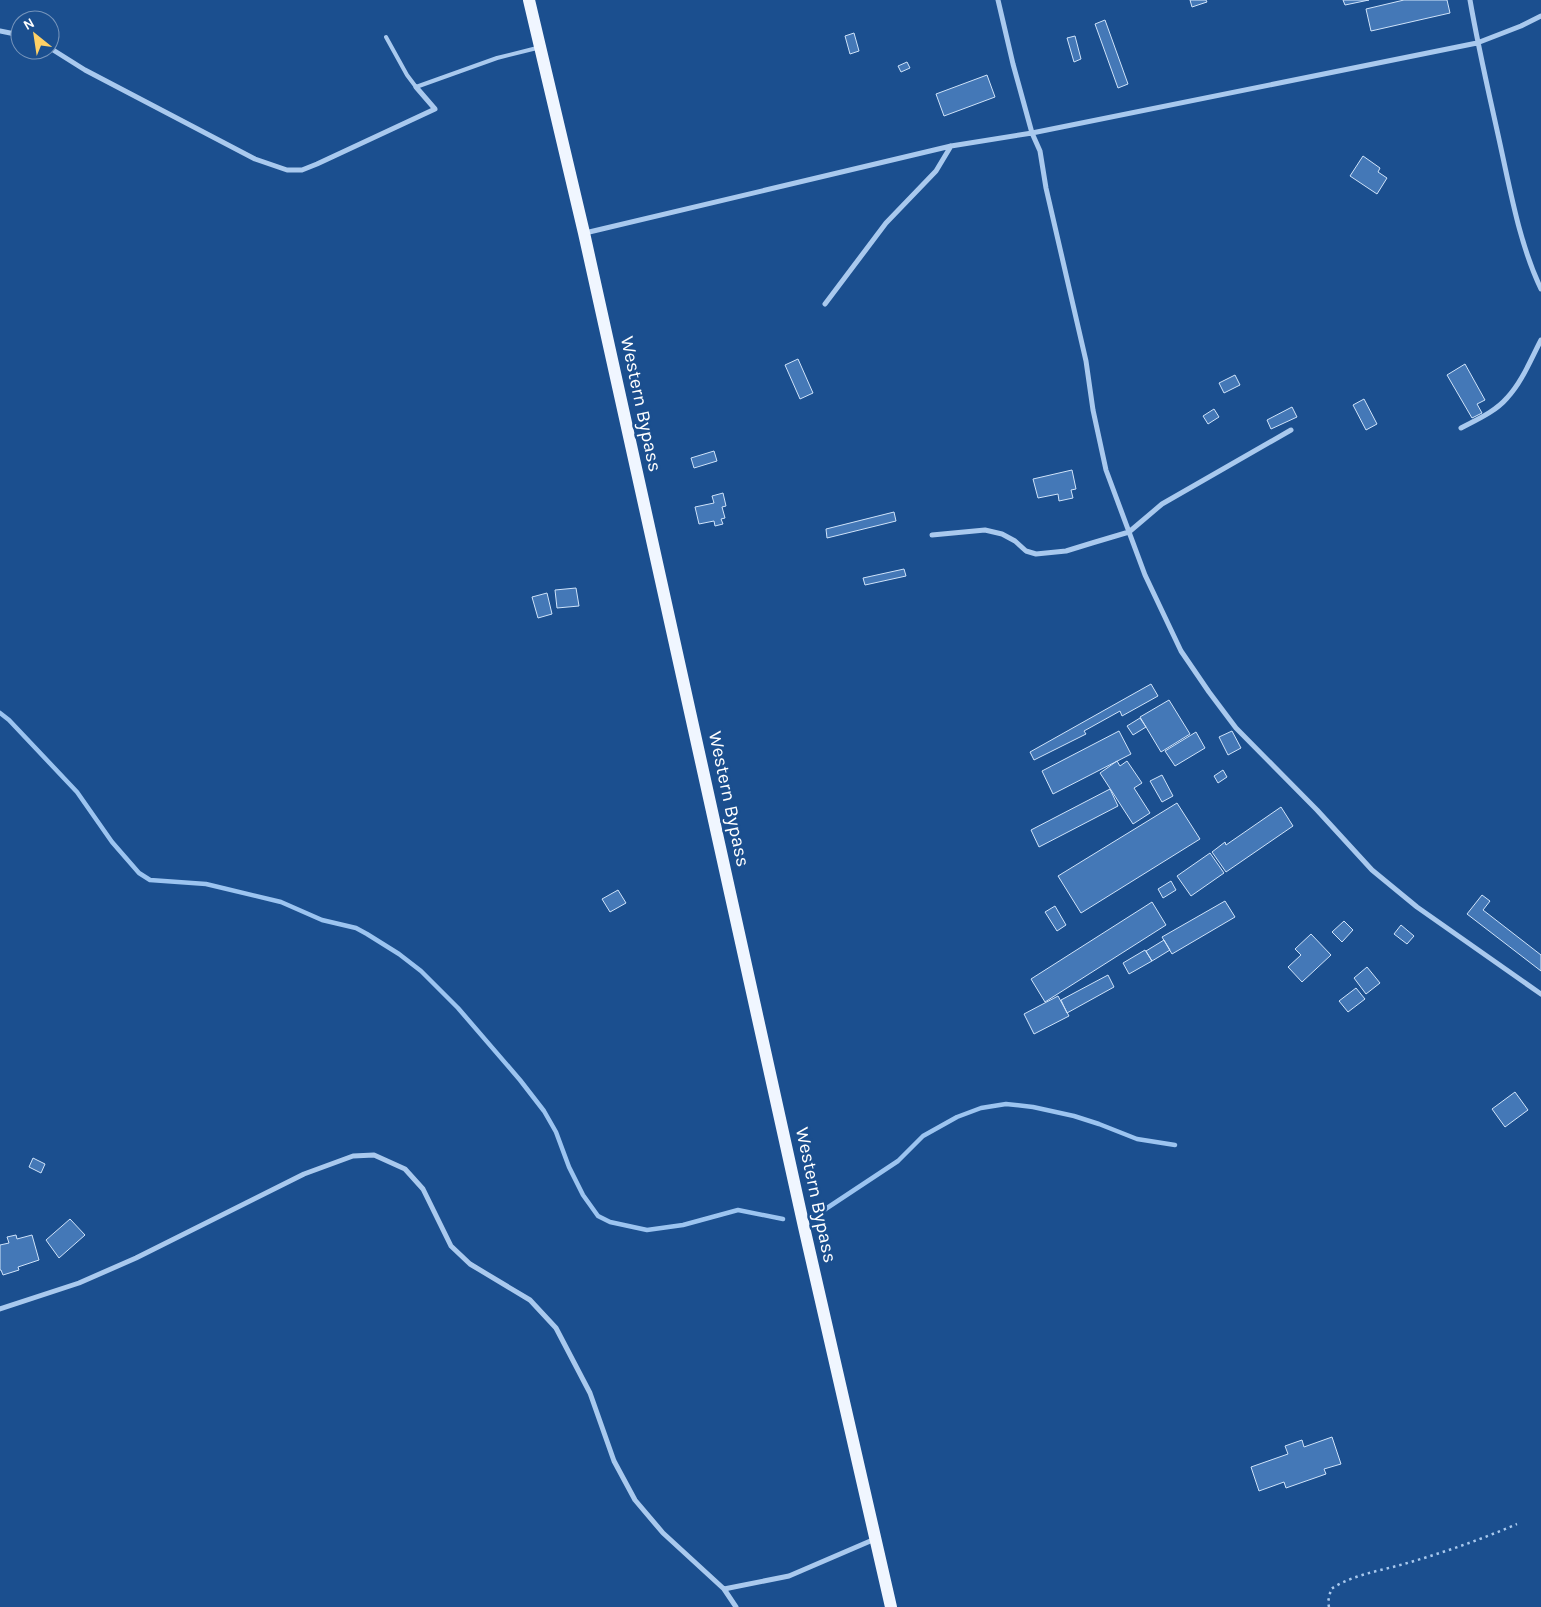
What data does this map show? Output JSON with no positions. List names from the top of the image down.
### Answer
{
  "streets": {
    "main road": ["Western Bypass"]
  },
  "north": "top left"
}
